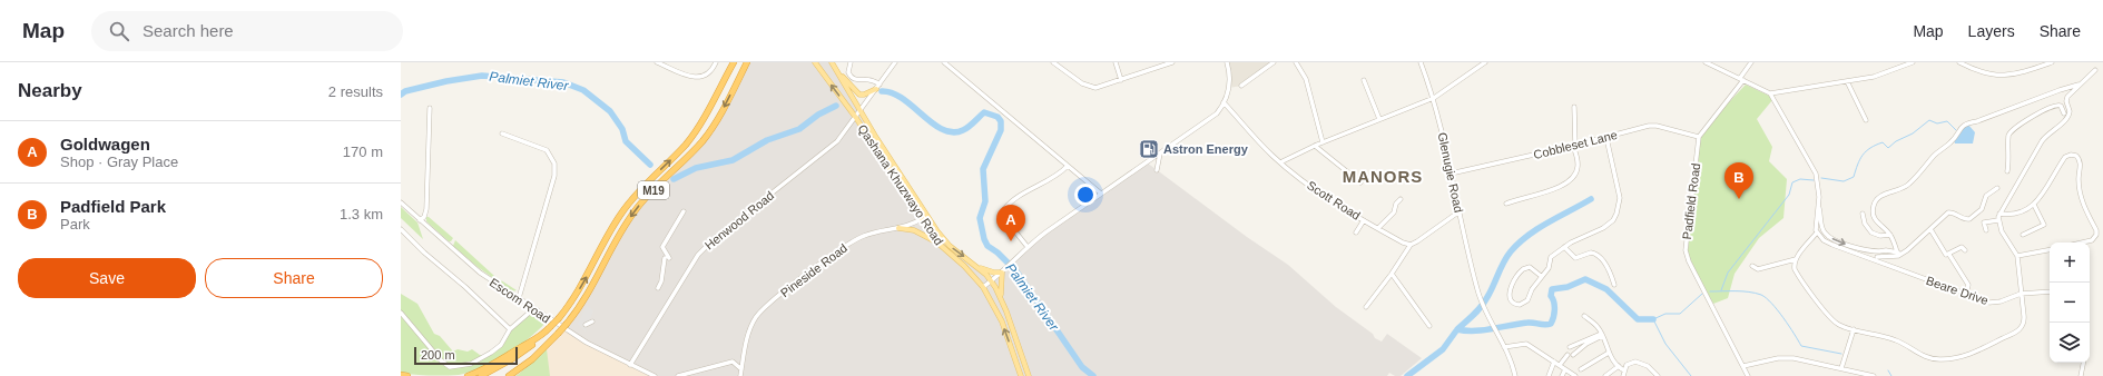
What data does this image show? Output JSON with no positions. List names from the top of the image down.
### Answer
{
  "streets": {
    "highway": ["M19"],
    "main road": ["Qashana Khuzwayo Road"],
    "street": [
      "Cobbleset Lane",
      "Glenugie Road",
      "Scott Road",
      "Padfield Road",
      "Henwood Road",
      "Pineside Road",
      "Beare Drive",
      "Escom Road"
    ]
  },
  "crossings": [
    ["Cobbleset Lane", "Glenugie Road"],
    ["Cobbleset Lane", "Padfield Road"],
    ["Qashana Khuzwayo Road", "Henwood Road"],
    ["Qashana Khuzwayo Road", "Pineside Road"],
    ["Henwood Road", "Escom Road"]
  ],
  "districts": ["MANORS"],
  "water": ["Palmiet River"],
  "places": {
    "fuel station": ["Astron Energy"]
  },
  "scale_bar": "200 m",
  "page": {
    "header": "Map",
    "search": "Search here",
    "nav": ["Map", "Layers", "Share"],
    "heading": ["Nearby", "2 results"],
    "list": [
      {
        "mark": "A",
        "name": "Goldwagen",
        "note": "Shop · Gray Place",
        "value": "170 m"
      },
      {
        "mark": "B",
        "name": "Padfield Park",
        "note": "Park",
        "value": "1.3 km"
      }
    ],
    "pins": ["B", "A"],
    "map_buttons": ["+", "−"],
    "buttons": ["Save", "Share"],
    "scale": "200 m"
  }
}
